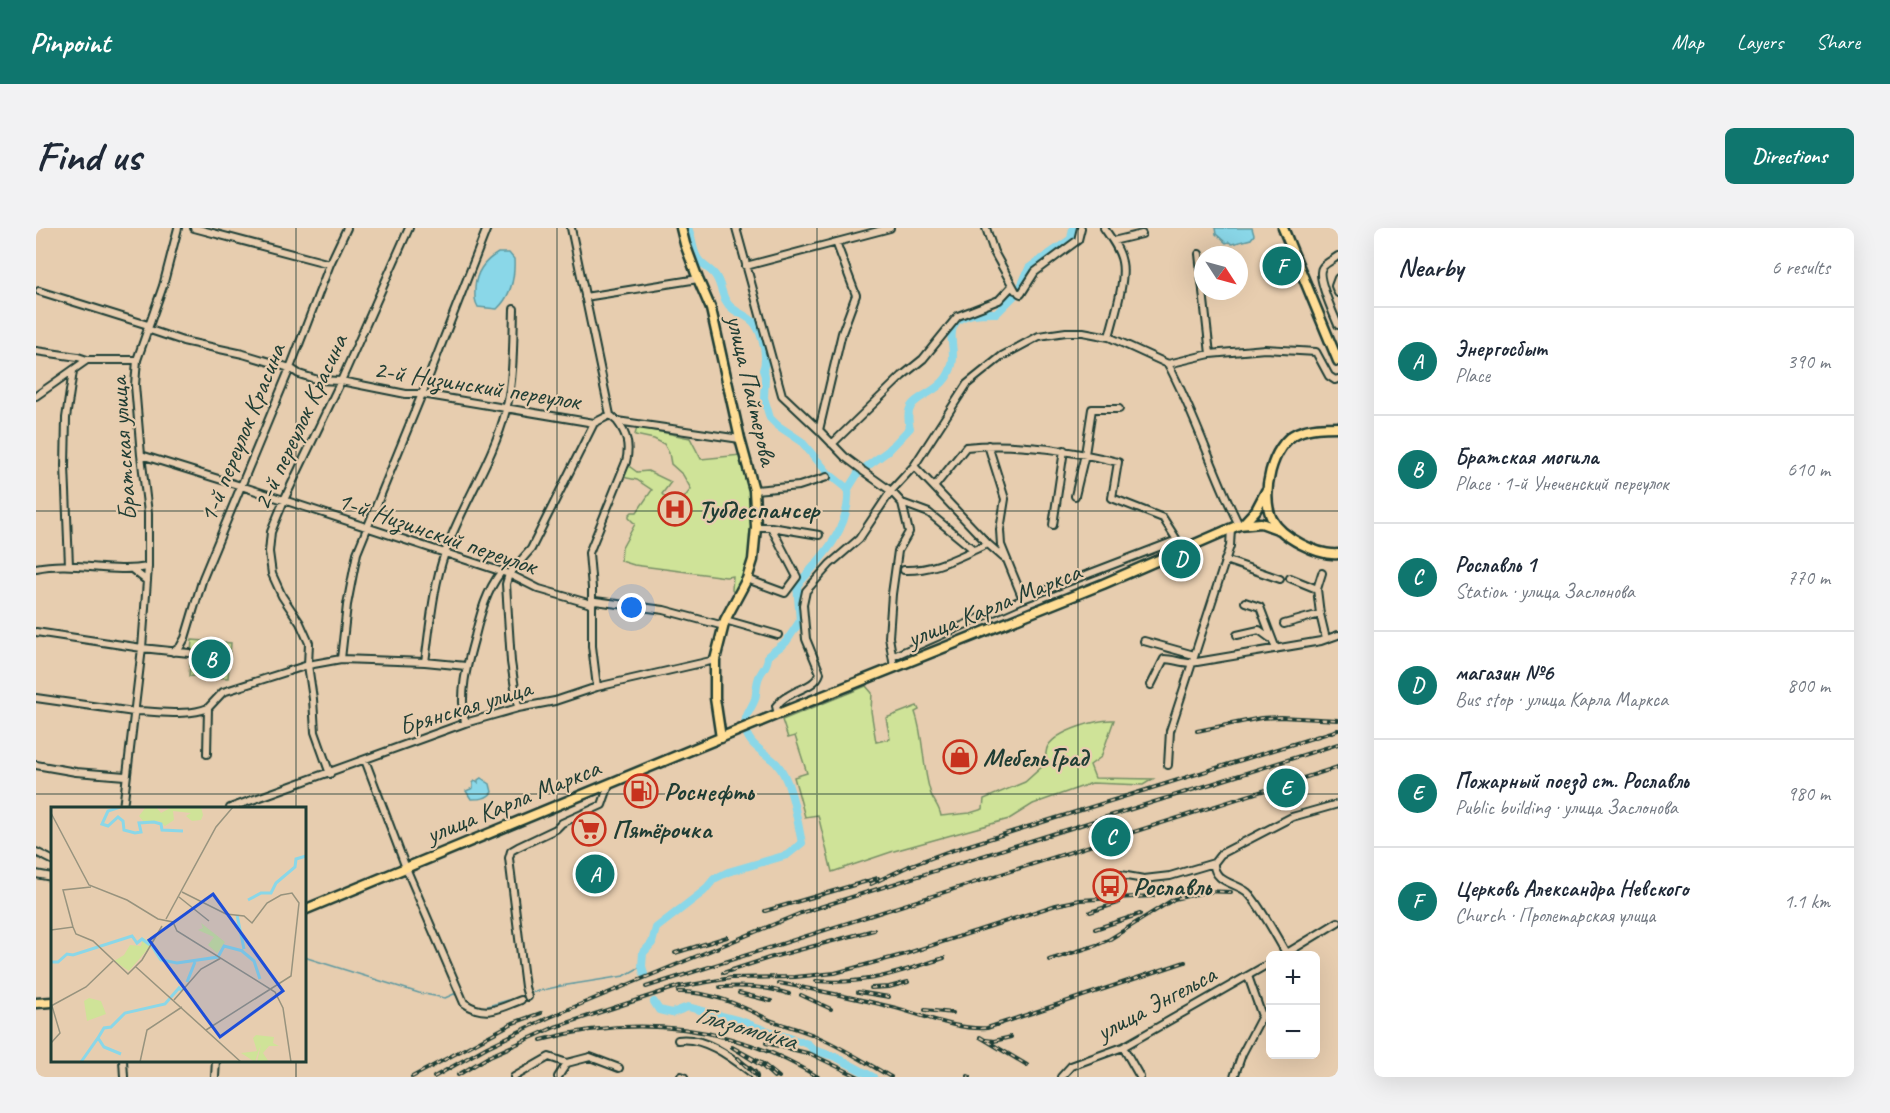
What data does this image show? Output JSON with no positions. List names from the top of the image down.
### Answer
{
  "streets": {
    "main road": ["улица Пайтерова", "улица Карла Маркса"],
    "street": [
      "2-й Низинский переулок",
      "2-й переулок Красина",
      "1-й переулок Красина",
      "Братская улица",
      "1-й Низинский переулок",
      "Брянская улица",
      "улица Энгельса"
    ]
  },
  "crossings": [
    ["2-й Низинский переулок", "2-й переулок Красина"],
    ["2-й Низинский переулок", "1-й переулок Красина"],
    ["2-й Низинский переулок", "Братская улица"],
    ["улица Пайтерова", "1-й Низинский переулок"],
    ["улица Пайтерова", "улица Карла Маркса"],
    ["улица Пайтерова", "Брянская улица"],
    ["2-й переулок Красина", "1-й Низинский переулок"],
    ["2-й переулок Красина", "Брянская улица"],
    ["1-й переулок Красина", "1-й Низинский переулок"],
    ["Братская улица", "1-й Низинский переулок"]
  ],
  "water": ["Глазомойка"],
  "places": {
    "hospital": ["Тубдеспансер"],
    "shop": ["МебельГрад"],
    "fuel station": ["Роснефть"],
    "supermarket": ["Пятёрочка"],
    "bus stop": ["Рославль"]
  },
  "north": "bottom right",
  "page": {
    "header": "Pinpoint",
    "nav": ["Map", "Layers", "Share"],
    "buttons": "Directions",
    "title": "Find us",
    "heading": ["Nearby", "6 results"],
    "pins": [
      "F",
      "D",
      "B",
      "E",
      "C",
      "A"
    ],
    "list": [
      {
        "mark": "A",
        "name": "Энергосбыт",
        "note": "Place",
        "value": "390 m"
      },
      {
        "mark": "B",
        "name": "Братская могила",
        "note": "Place · 1-й Унеченский переулок",
        "value": "610 m"
      },
      {
        "mark": "C",
        "name": "Рославль 1",
        "note": "Station · улица Заслонова",
        "value": "770 m"
      },
      {
        "mark": "D",
        "name": "магазин №6",
        "note": "Bus stop · улица Карла Маркса",
        "value": "800 m"
      },
      {
        "mark": "E",
        "name": "Пожарный поезд ст. Рославль",
        "note": "Public building · улица Заслонова",
        "value": "980 m"
      },
      {
        "mark": "F",
        "name": "Церковь Александра Невского",
        "note": "Church · Пролетарская улица",
        "value": "1.1 km"
      }
    ],
    "map_buttons": ["+", "−"]
  }
}
